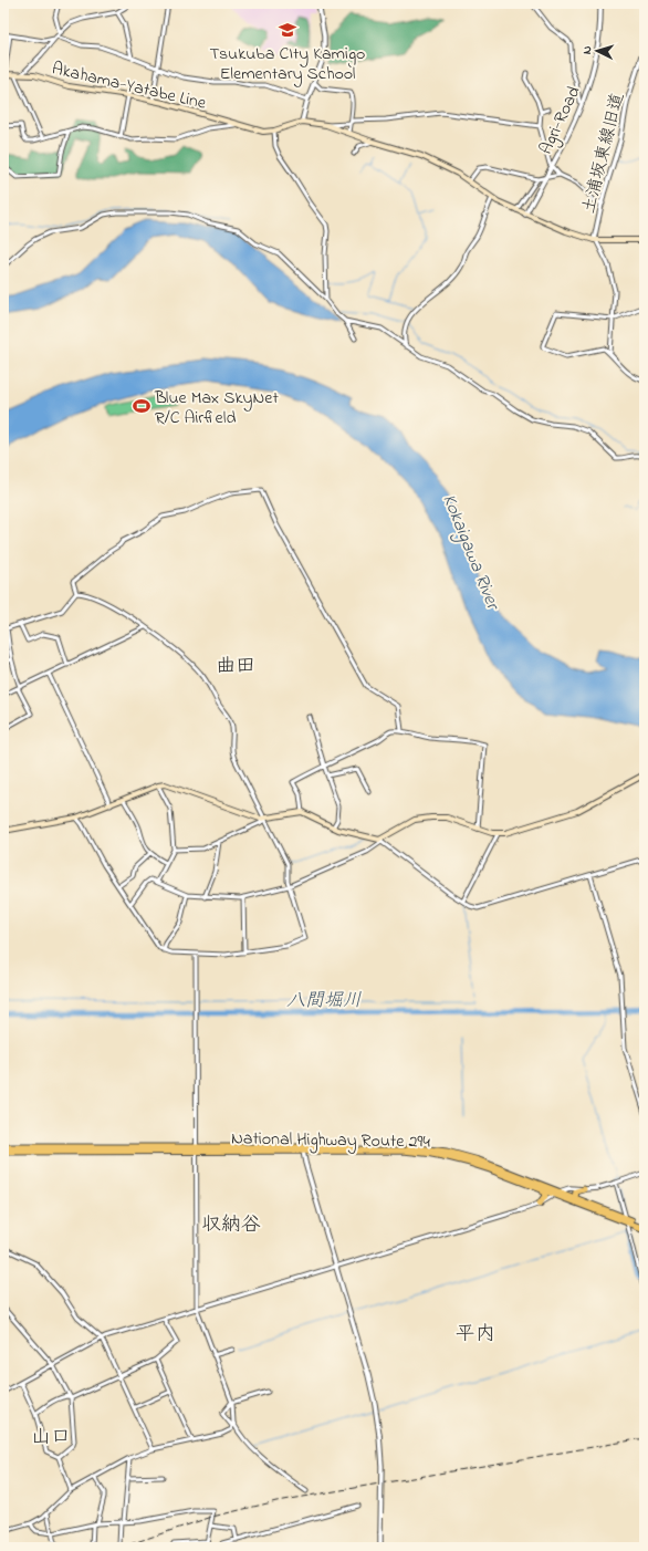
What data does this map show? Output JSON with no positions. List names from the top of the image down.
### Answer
{
  "streets": {
    "highway": ["National Highway Route 294"],
    "main road": ["Akahama-Yatabe Line"],
    "street": ["Agri-Road", "土浦坂東線旧道"]
  },
  "crossings": [
    ["Akahama-Yatabe Line", "Agri-Road"],
    ["Akahama-Yatabe Line", "土浦坂東線旧道"]
  ],
  "districts": [
    "曲田",
    "収納谷",
    "平内",
    "山口"
  ],
  "water": ["Kokaigawa River", "八間堀川"],
  "places": {
    "school or university": ["Tsukuba CIty Kamigo Elementary School"],
    "sports": ["Blue Max SkyNet R/C Airfield"]
  },
  "north": "left"
}
